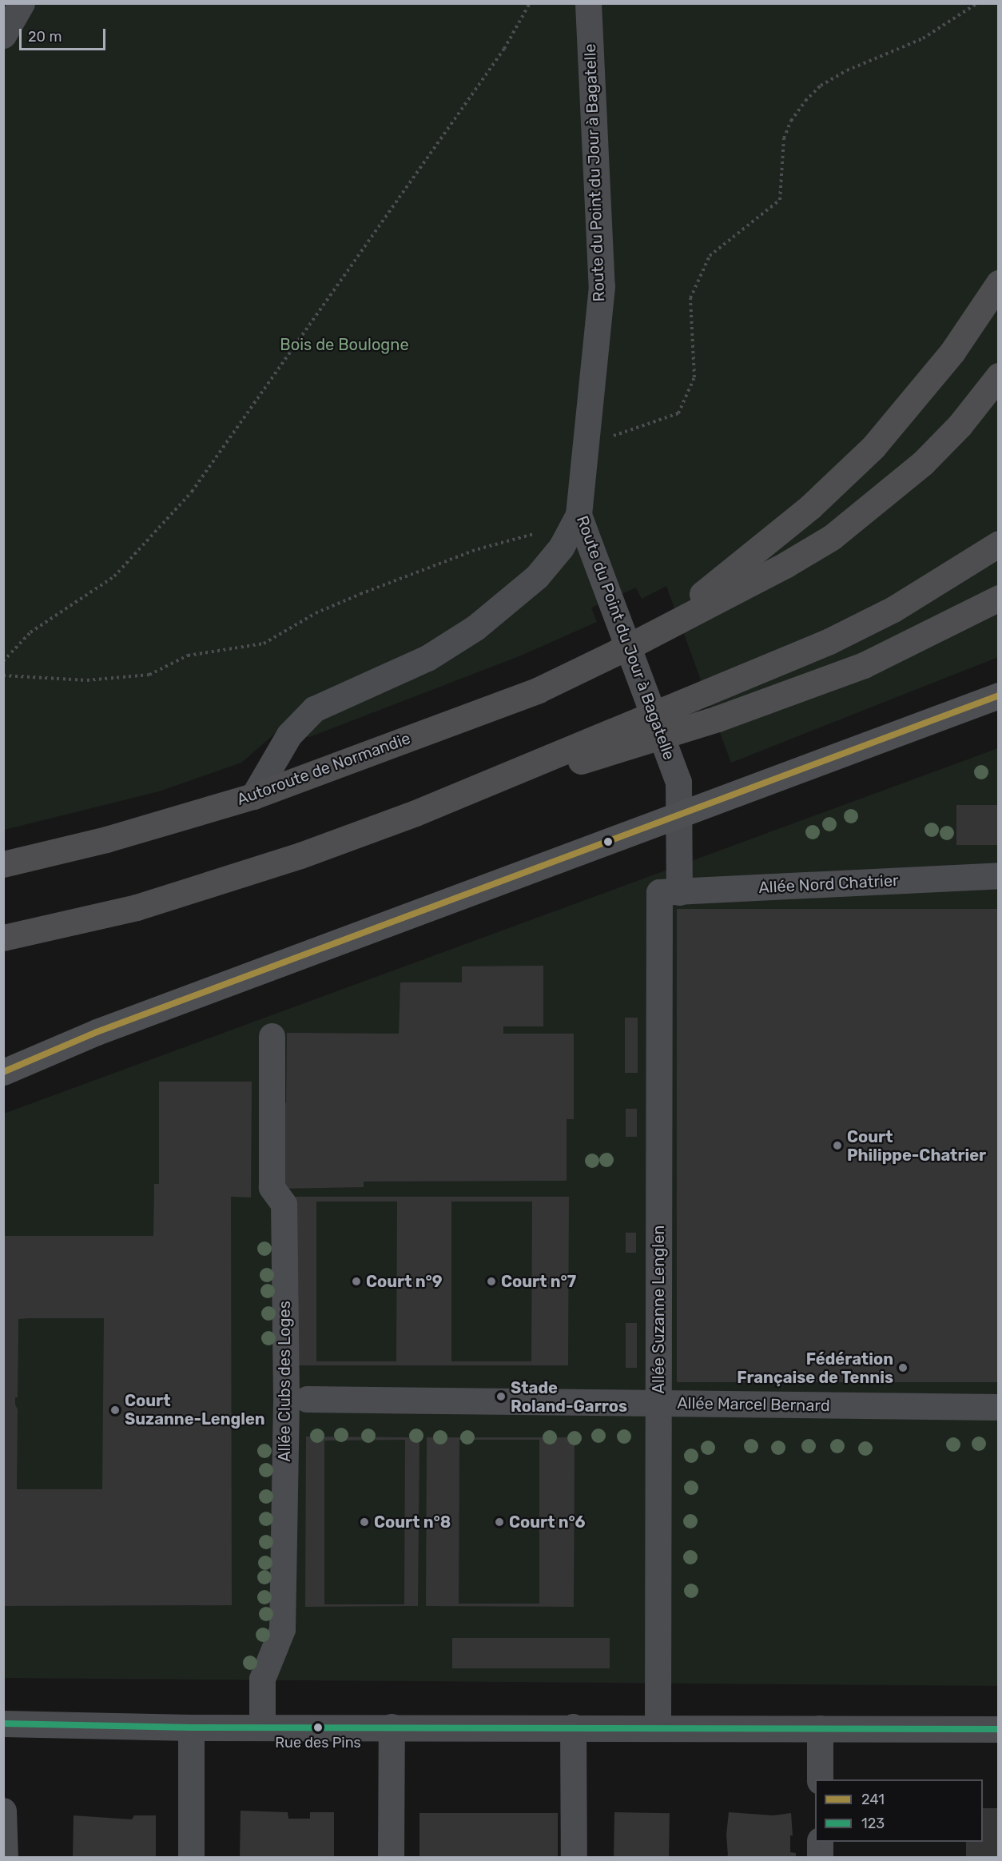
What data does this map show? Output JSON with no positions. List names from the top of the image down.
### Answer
{
  "streets": {
    "highway": ["Autoroute de Normandie"],
    "street": [
      "Route du Point du Jour à Bagatelle",
      "Allée Nord Chatrier",
      "Allée Suzanne Lenglen",
      "Allée Clubs des Loges",
      "Allée Marcel Bernard"
    ]
  },
  "crossings": [
    ["Route du Point du Jour à Bagatelle", "Allée Nord Chatrier"],
    ["Route du Point du Jour à Bagatelle", "Allée Suzanne Lenglen"],
    ["Allée Nord Chatrier", "Allée Suzanne Lenglen"],
    ["Allée Suzanne Lenglen", "Allée Marcel Bernard"]
  ],
  "parks": ["Bois de Boulogne"],
  "places": [
    "Court Philippe-Chatrier",
    "Court n°9",
    "Court n°7",
    "Fédération Française de Tennis",
    "Stade Roland-Garros",
    "Court Suzanne-Lenglen",
    "Court n°8",
    "Court n°6",
    "Rue des Pins"
  ],
  "lines": ["transit line 241", "transit line 123"],
  "legend": ["241", "123"],
  "scale_bar": "20 m"
}
